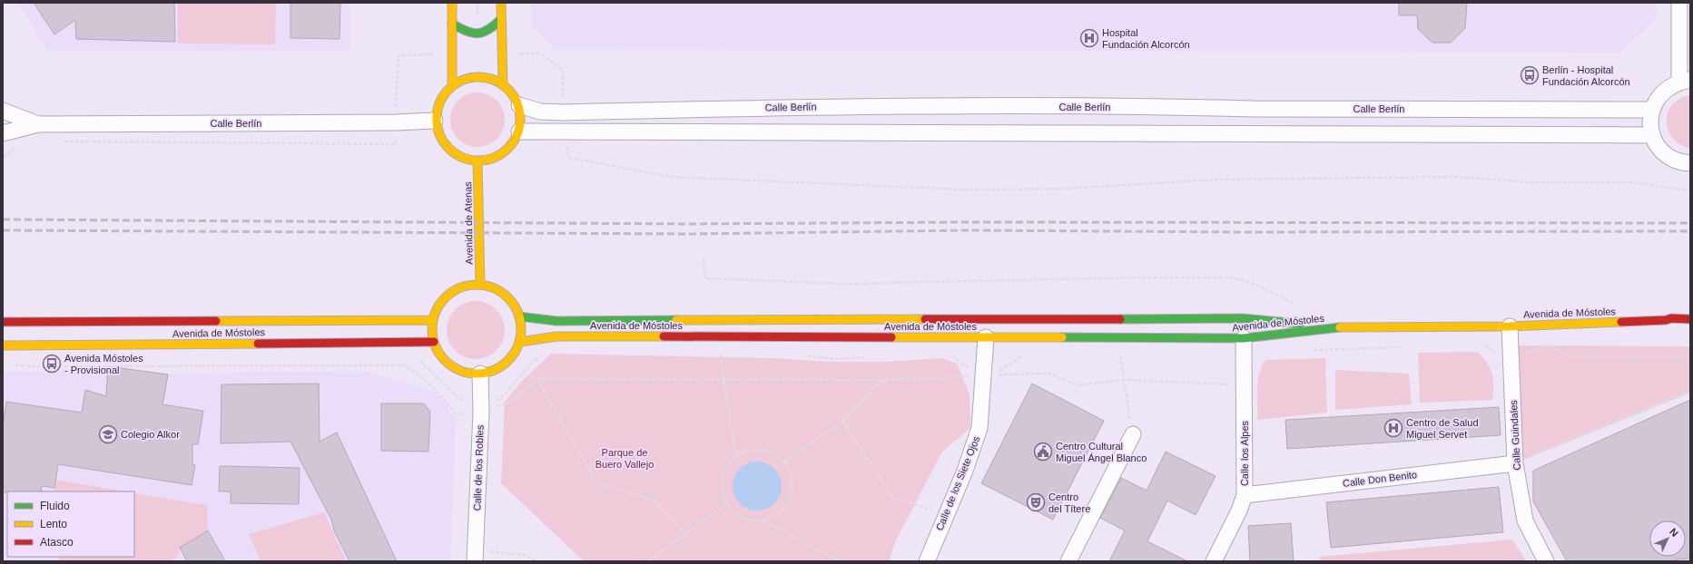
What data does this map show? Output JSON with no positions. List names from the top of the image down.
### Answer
{
  "streets": {
    "main road": ["Avenida de Atenas", "Avenida de Móstoles"],
    "street": [
      "Calle Berlín",
      "Calle Guindales",
      "Calle los Alpes",
      "Calle de los Robles",
      "Calle Don Benito",
      "Calle de los Siete Ojos"
    ]
  },
  "crossings": [
    ["Calle Berlín", "Avenida de Atenas"],
    ["Avenida de Atenas", "Avenida de Móstoles"],
    ["Avenida de Atenas", "Calle de los Robles"],
    ["Avenida de Móstoles", "Calle Guindales"],
    ["Avenida de Móstoles", "Calle los Alpes"],
    ["Avenida de Móstoles", "Calle de los Robles"],
    ["Avenida de Móstoles", "Calle de los Siete Ojos"],
    ["Calle Guindales", "Calle Don Benito"],
    ["Calle los Alpes", "Calle Don Benito"]
  ],
  "parks": ["Parque de Buero Vallejo"],
  "places": {
    "hospital": ["Hospital Fundación Alcorcón", "Centro de Salud Miguel Servet"],
    "bus stop": ["Berlín - Hospital Fundación Alcorcón", "Avenida Móstoles - Provisional"],
    "school or university": ["Colegio Alkor"],
    "public building": ["Centro Cultural Miguel Ángel Blanco"],
    "theatre": ["Centro del Títere"]
  },
  "legend": ["Fluido", "Lento", "Atasco"],
  "north": "top right"
}
